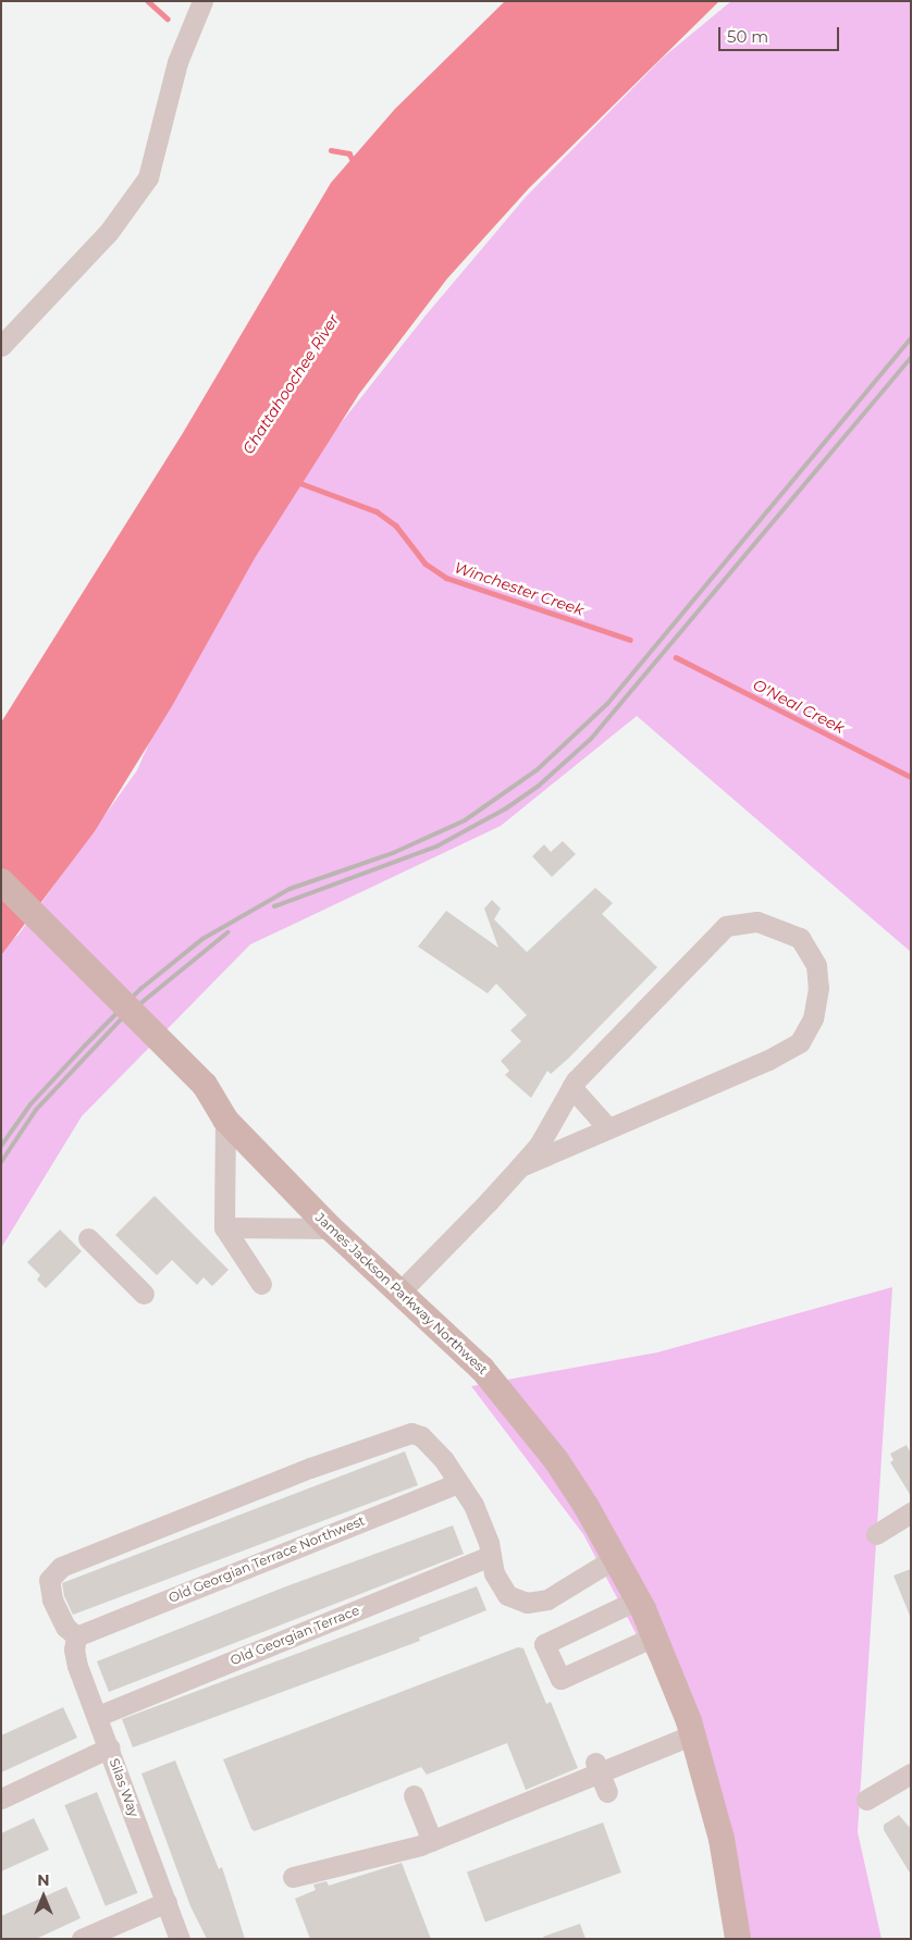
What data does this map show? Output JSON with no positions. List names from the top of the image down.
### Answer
{
  "streets": {
    "main road": ["James Jackson Parkway Northwest"],
    "street": ["Old Georgian Terrace Northwest", "Old Georgian Terrace", "Silas Way"]
  },
  "crossings": [
    ["Old Georgian Terrace Northwest", "Silas Way"],
    ["Old Georgian Terrace", "Silas Way"]
  ],
  "water": ["Chattahoochee River", "Winchester Creek", "O'Neal Creek"],
  "scale_bar": "50 m",
  "north": "top"
}
